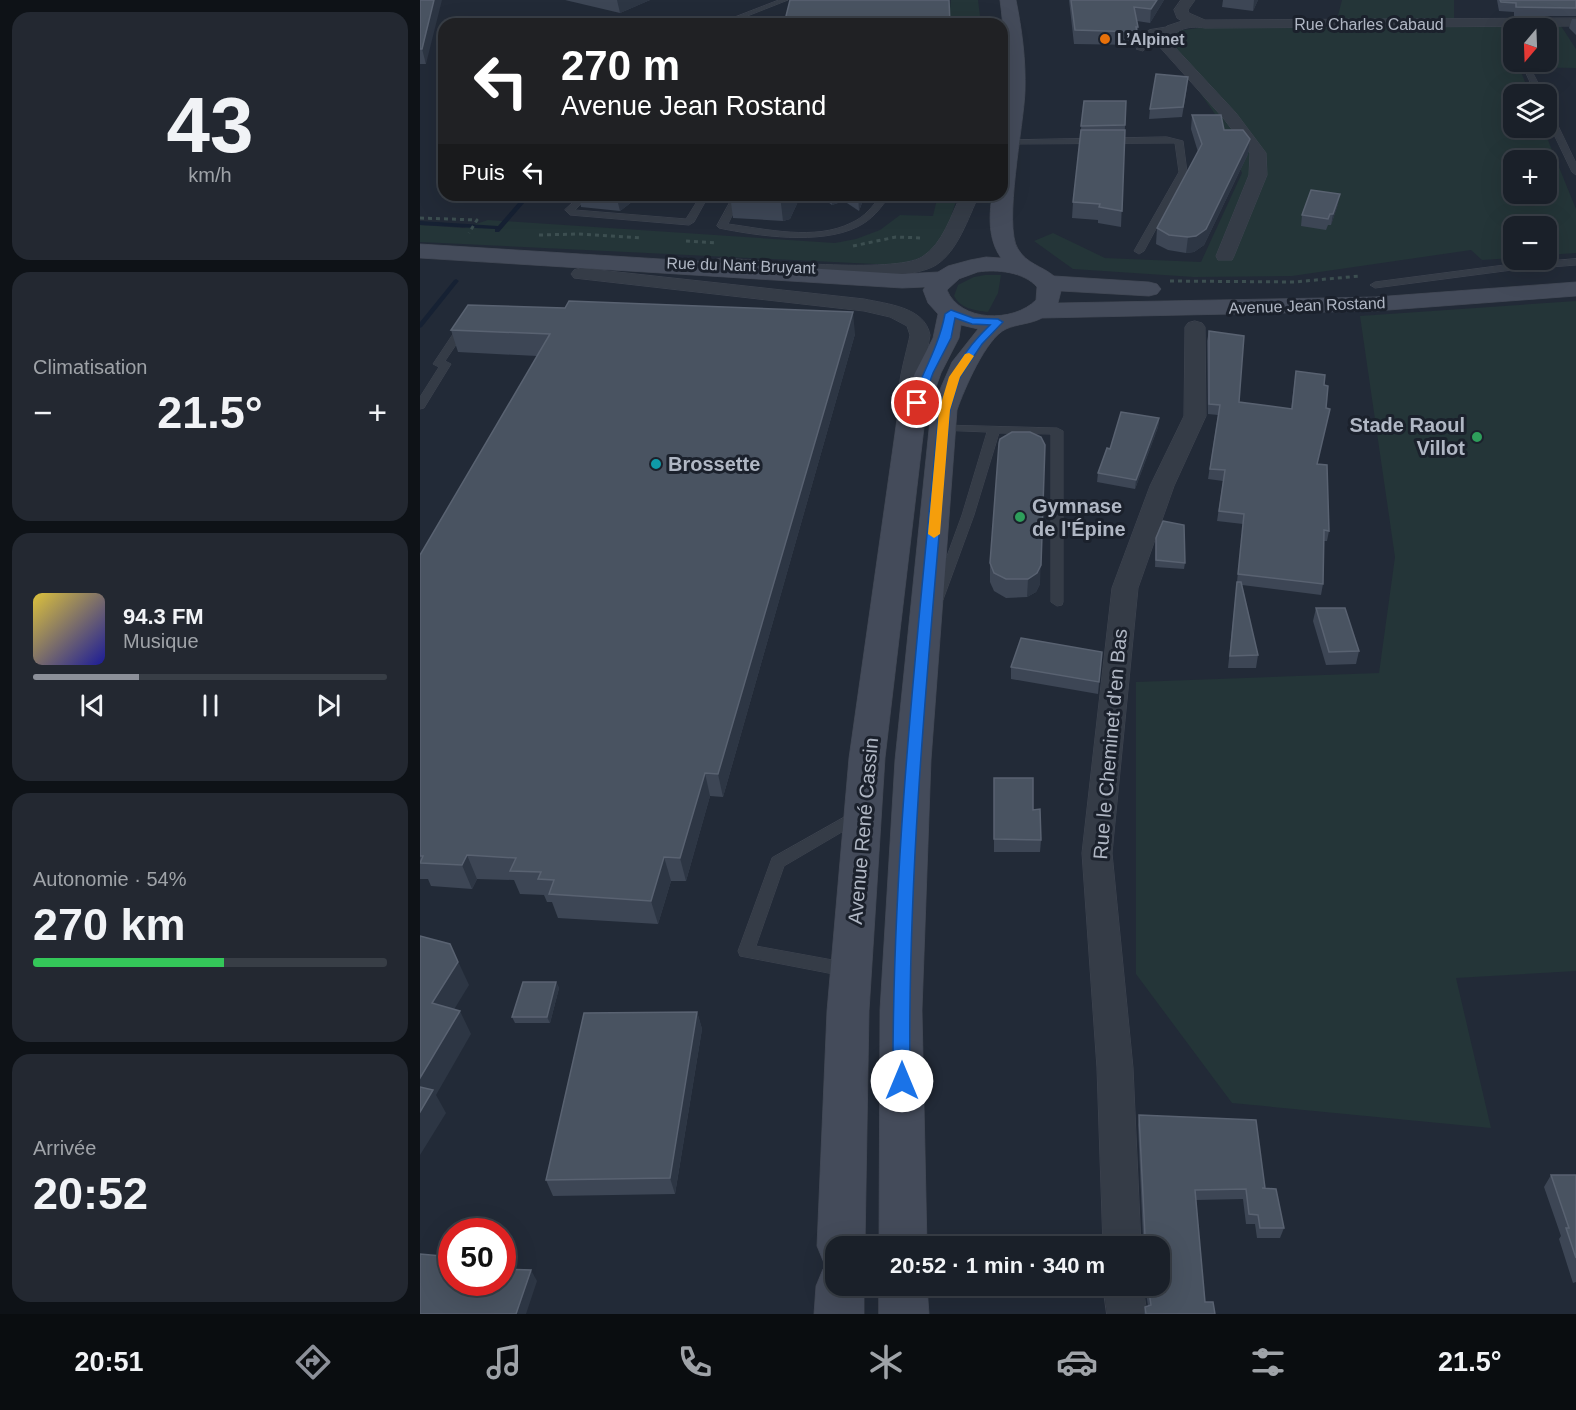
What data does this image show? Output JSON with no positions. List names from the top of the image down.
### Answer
{
  "streets": {
    "main road": ["Rue du Nant Bruyant", "Avenue Jean Rostand", "Avenue René Cassin"],
    "street": ["Rue Charles Cabaud", "Rue le Cheminet d'en Bas"]
  },
  "crossings": [
    ["Rue du Nant Bruyant", "Avenue Jean Rostand"],
    ["Rue du Nant Bruyant", "Avenue René Cassin"],
    ["Avenue Jean Rostand", "Avenue René Cassin"]
  ],
  "places": [
    "L’Alpinet",
    "Stade Raoul Villot",
    "Brossette",
    "Gymnase de l'Épine"
  ],
  "north": "bottom",
  "page": {
    "tile": [
      ["43", "km/h"],
      "Climatisation",
      ["Autonomie · 54%", "270 km"],
      ["Arrivée", "20:52"]
    ],
    "map_buttons": ["+", "−"],
    "turn": ["270 m", "Avenue Jean Rostand"],
    "then": "Puis",
    "heat": ["−", "21.5°", "+"],
    "song": ["94.3 FM", "Musique"],
    "limit": "50",
    "trip": "20:52 · 1 min · 340 m",
    "tabs": ["20:51", "21.5°"]
  }
}
